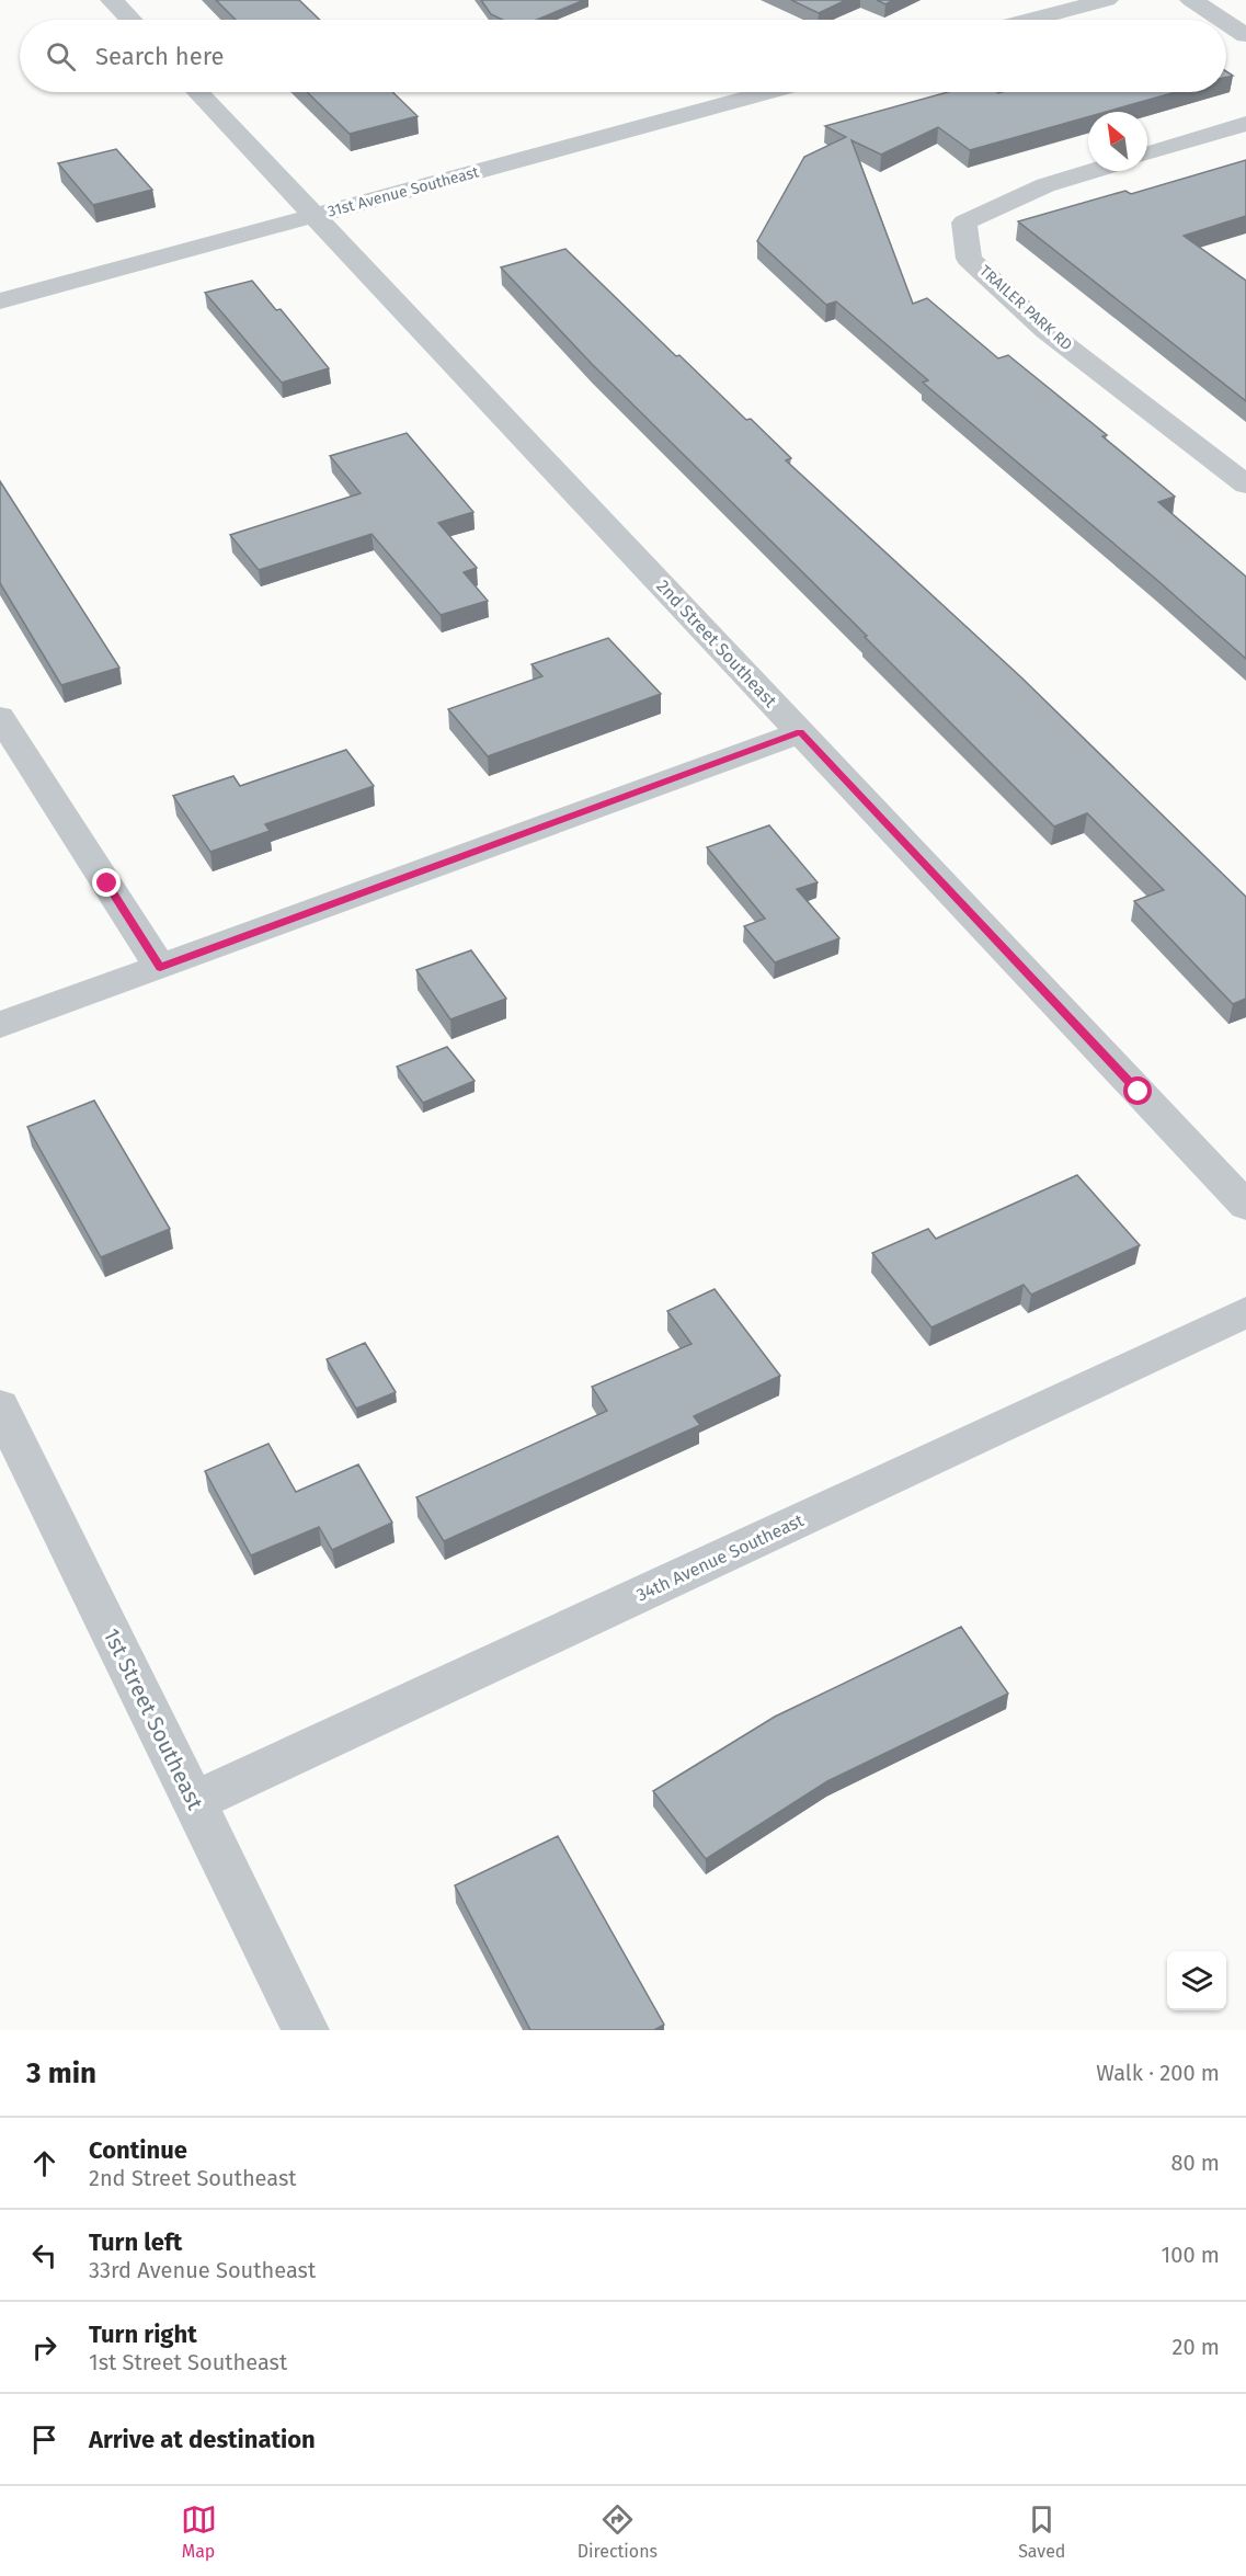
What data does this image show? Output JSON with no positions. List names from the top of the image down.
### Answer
{
  "streets": {
    "street": [
      "31st Avenue Southeast",
      "TRAILER PARK RD",
      "2nd Street Southeast",
      "34th Avenue Southeast",
      "1st Street Southeast"
    ]
  },
  "crossings": [
    ["31st Avenue Southeast", "2nd Street Southeast"],
    ["34th Avenue Southeast", "1st Street Southeast"]
  ],
  "north": "top left",
  "page": {
    "search": "Search here",
    "heading": ["3 min", "Walk · 200 m"],
    "list": [
      ["Continue", "2nd Street Southeast", "80 m"],
      ["Turn left", "33rd Avenue Southeast", "100 m"],
      ["Turn right", "1st Street Southeast", "20 m"],
      "Arrive at destination"
    ],
    "nav": ["Map", "Directions", "Saved"]
  }
}
